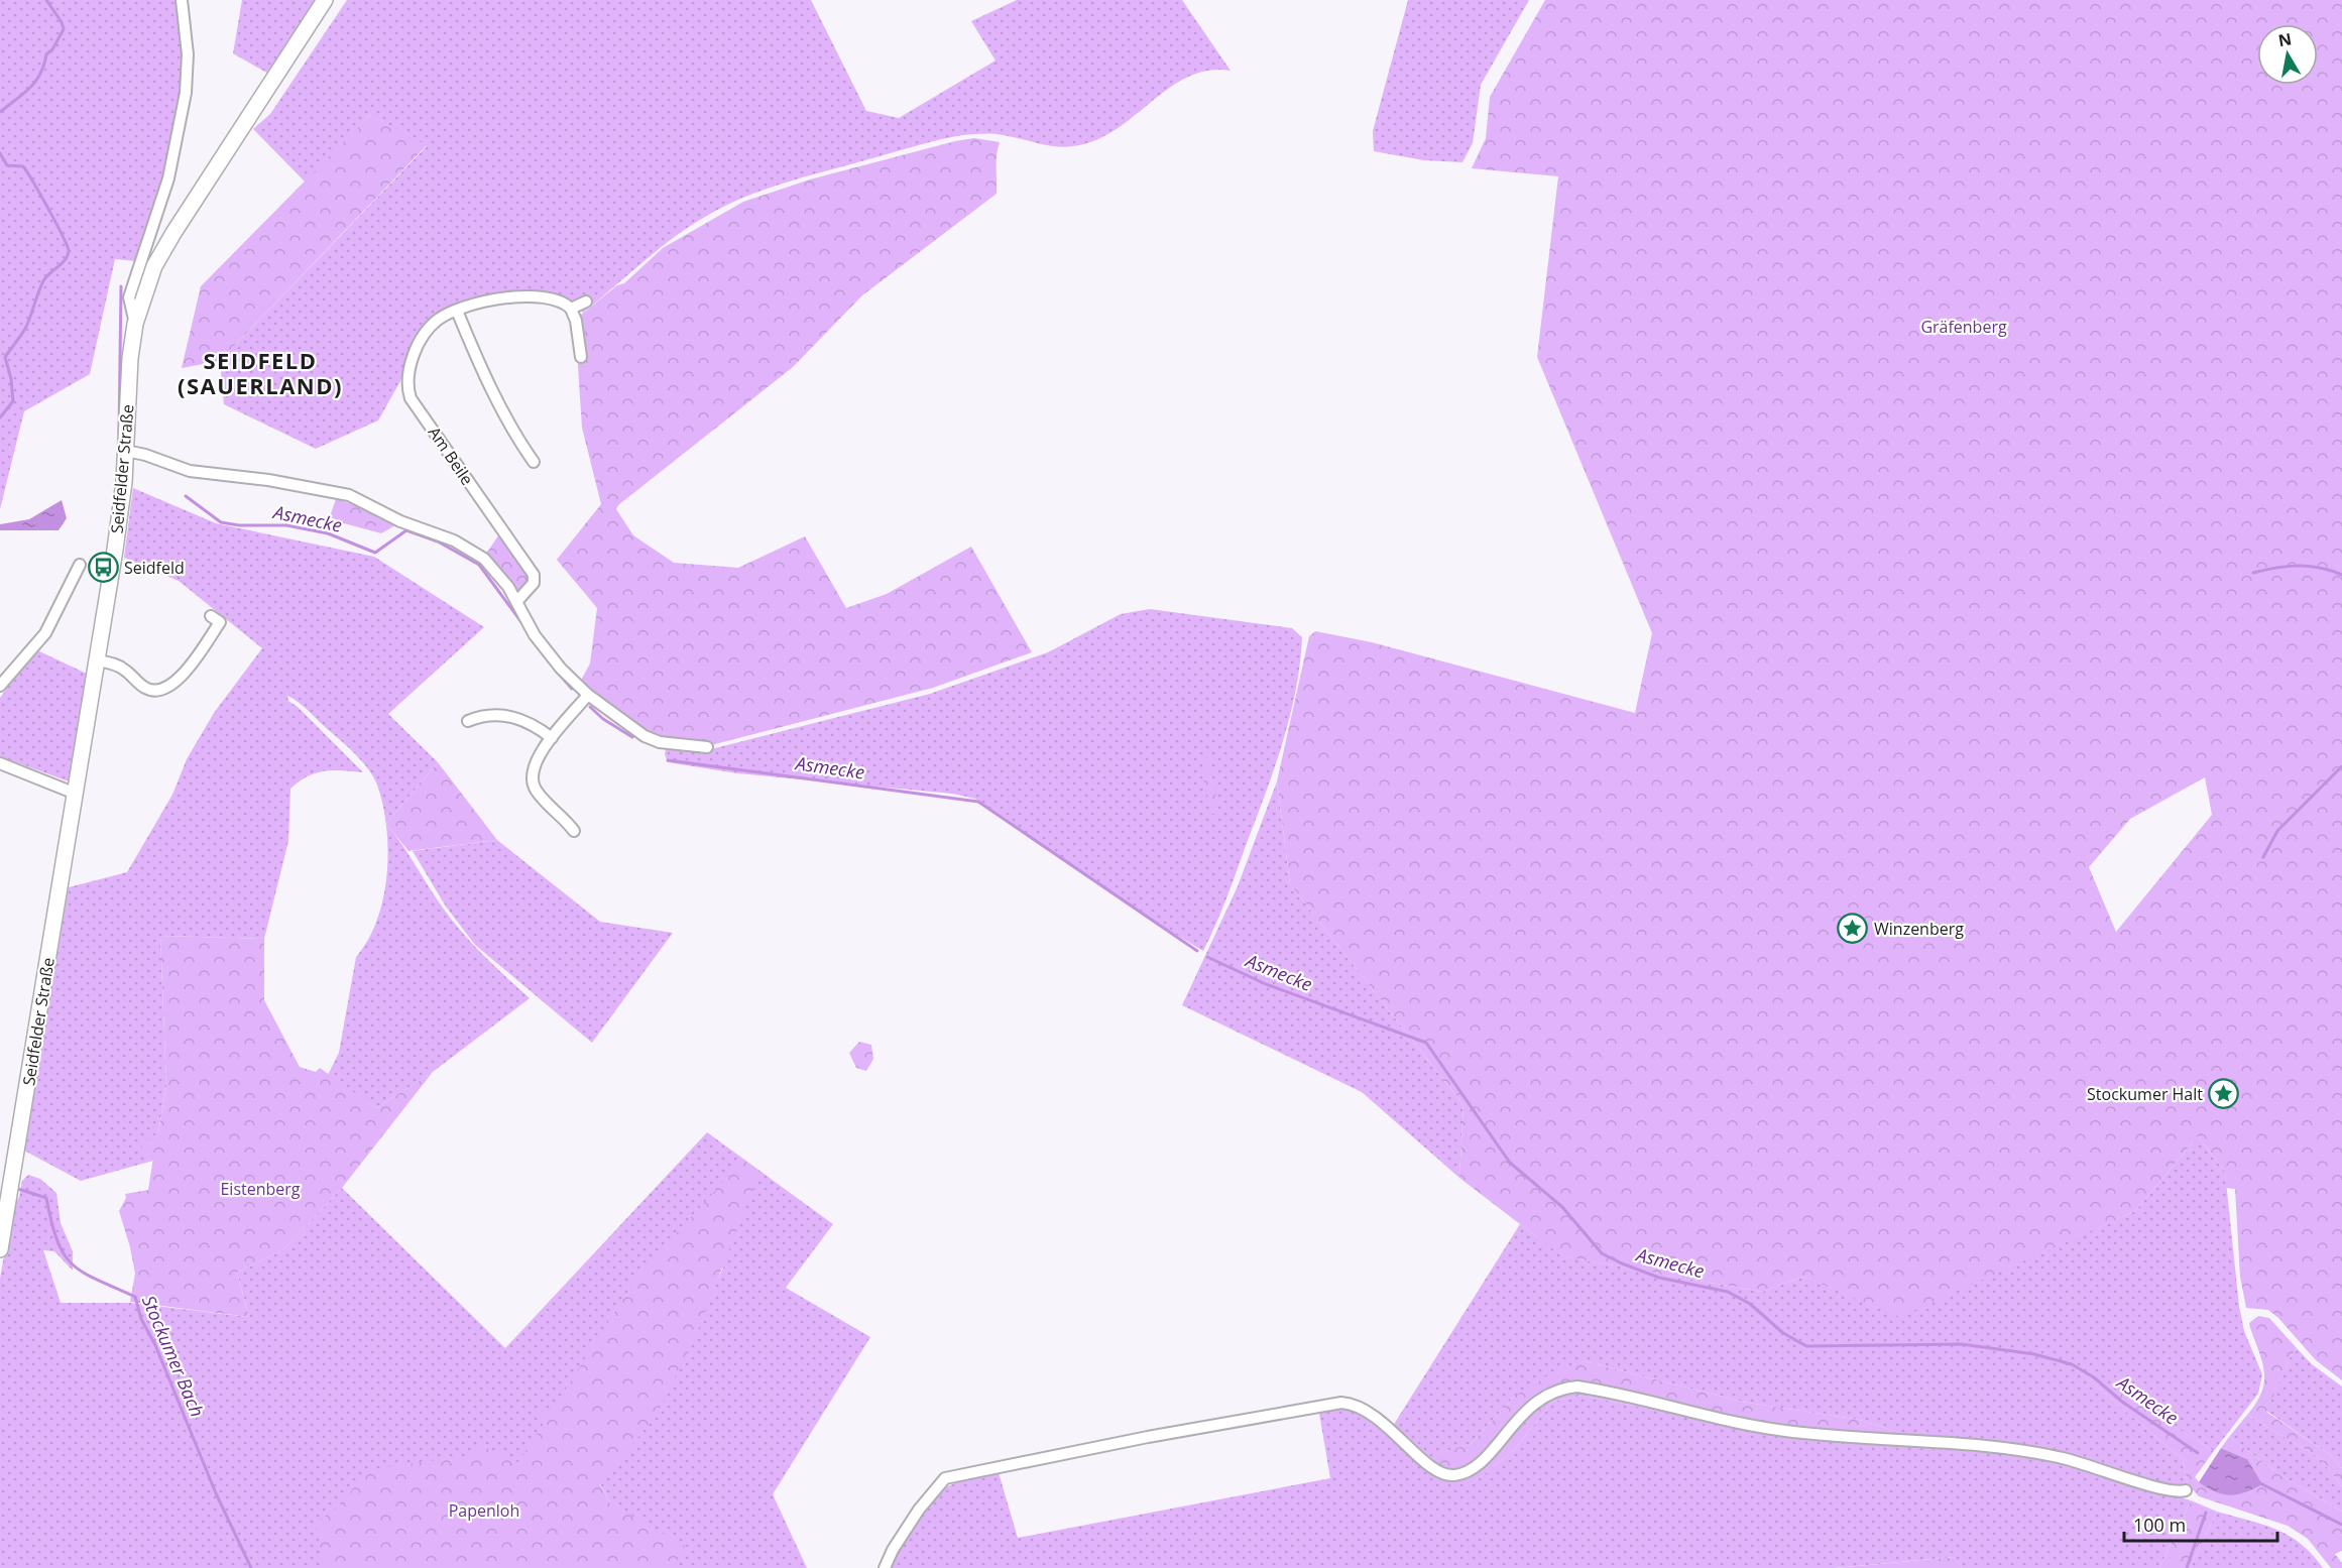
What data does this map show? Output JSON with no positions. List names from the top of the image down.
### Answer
{
  "streets": {
    "main road": ["Seidfelder Straße"],
    "street": ["Am Beile"]
  },
  "districts": ["SEIDFELD (SAUERLAND)"],
  "water": ["Asmecke", "Stockumer Bach"],
  "parks": ["Gräfenberg", "Eistenberg", "Papenloh"],
  "places": {
    "bus stop": ["Seidfeld"],
    "place": ["Winzenberg", "Stockumer Halt"]
  },
  "scale_bar": "100 m",
  "north": "top"
}
